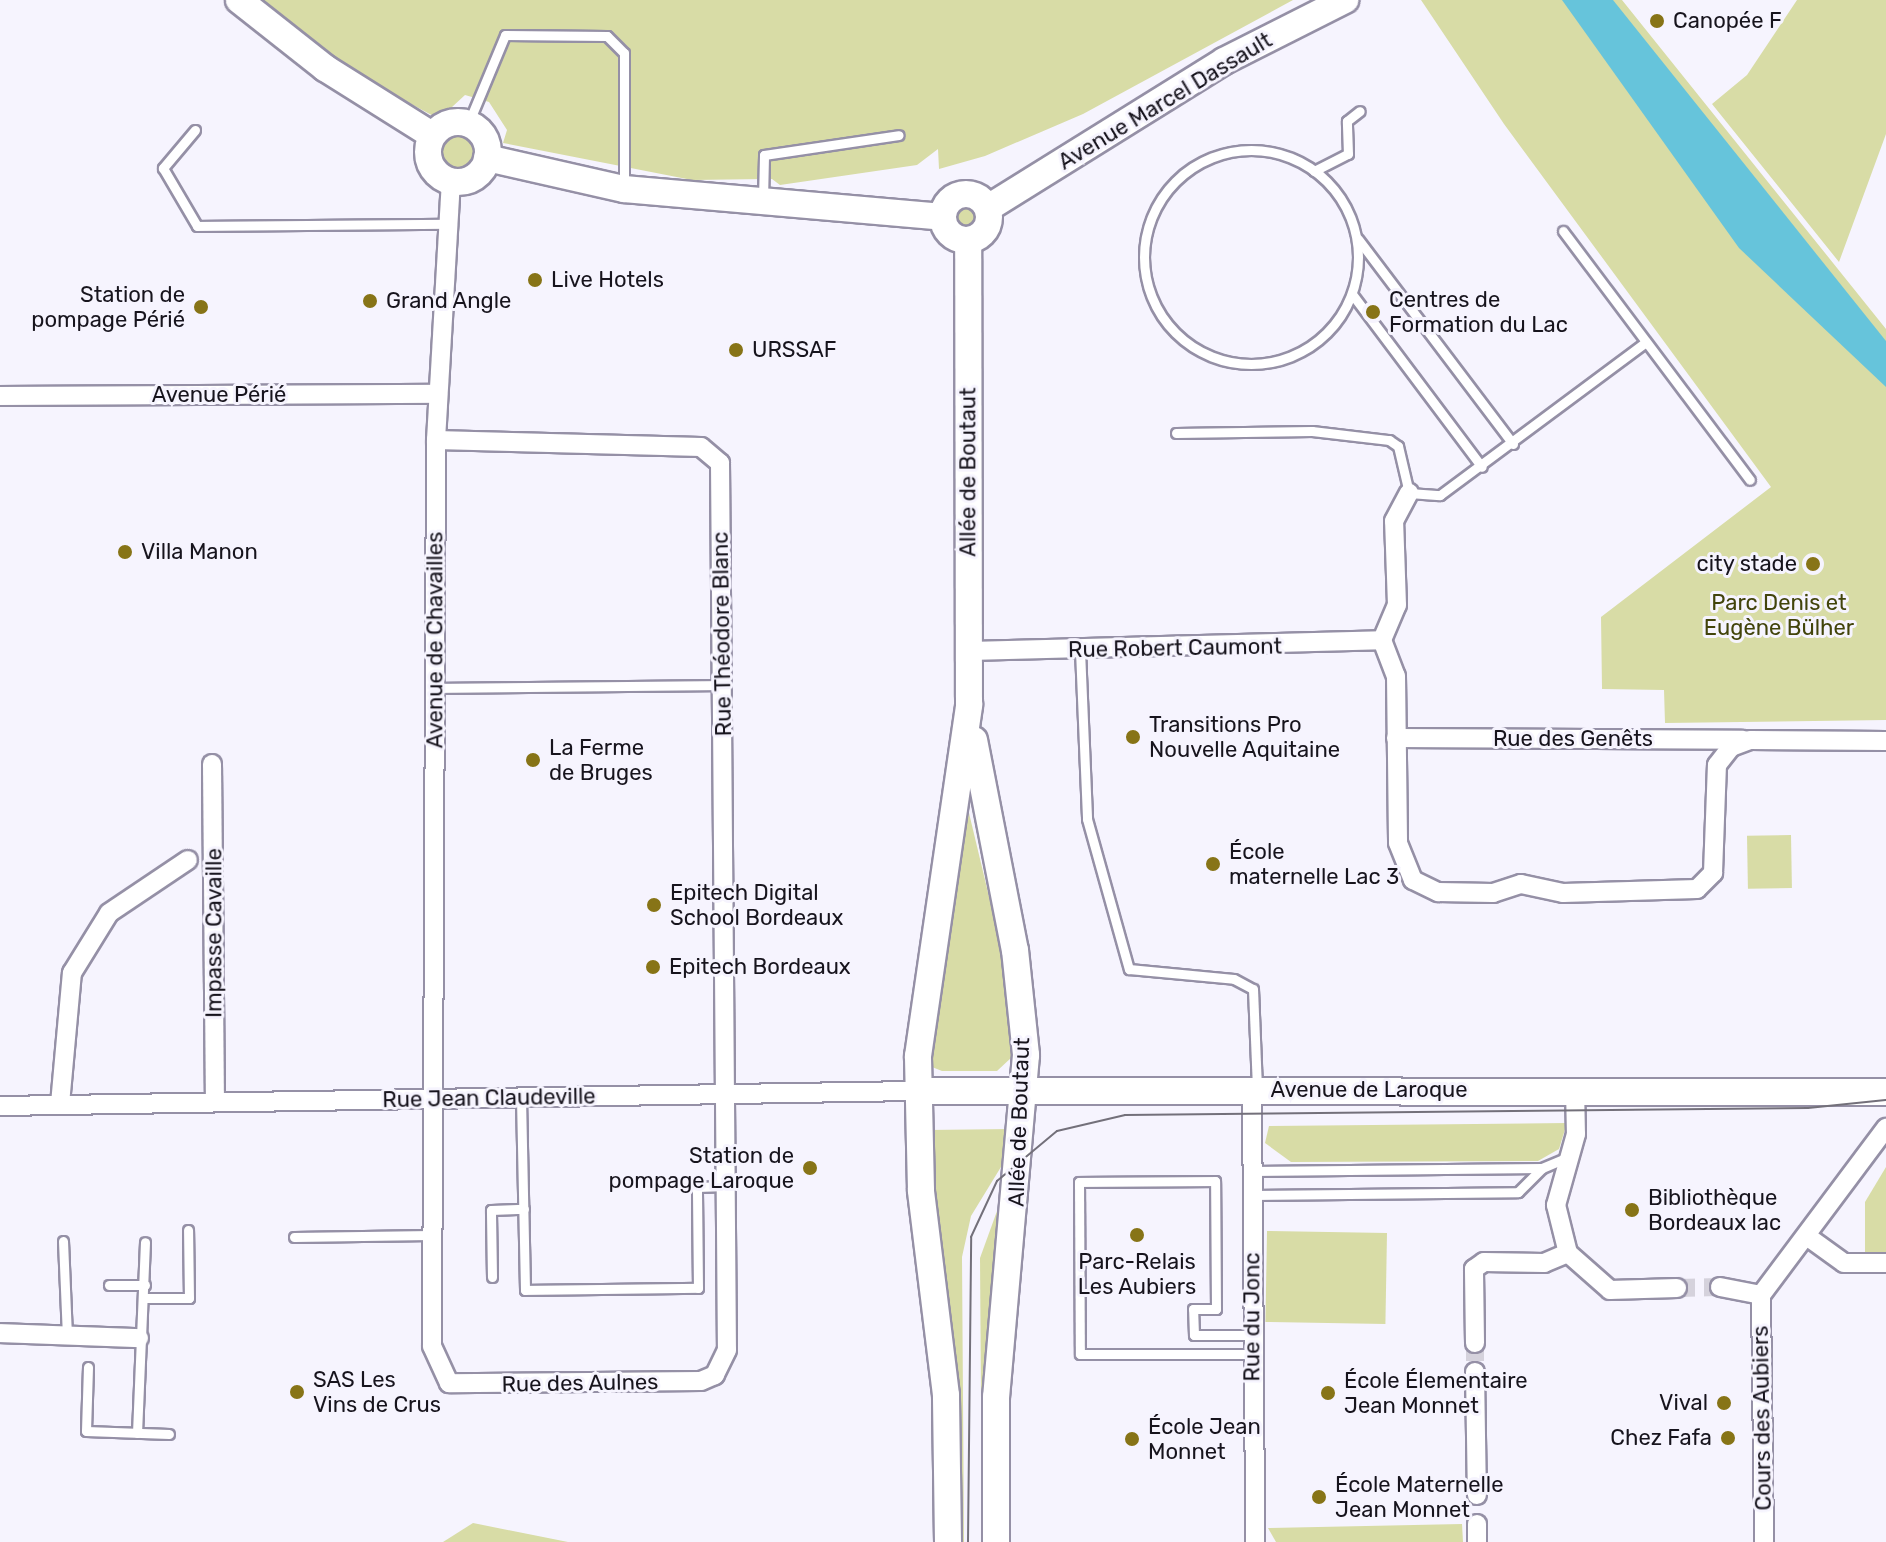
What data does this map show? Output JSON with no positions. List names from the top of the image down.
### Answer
{
  "streets": {
    "main road": ["Avenue Marcel Dassault", "Allée de Boutaut", "Avenue de Laroque"],
    "street": [
      "Avenue Périé",
      "Rue Théodore Blanc",
      "Avenue de Chavailles",
      "Rue Robert Caumont",
      "Rue des Genêts",
      "Impasse Cavaille",
      "Rue Jean Claudeville",
      "Rue du Jonc",
      "Rue des Aulnes",
      "Cours des Aubiers"
    ]
  },
  "crossings": [
    ["Avenue Marcel Dassault", "Allée de Boutaut"],
    ["Avenue Périé", "Avenue de Chavailles"],
    ["Allée de Boutaut", "Rue Robert Caumont"],
    ["Allée de Boutaut", "Avenue de Laroque"],
    ["Allée de Boutaut", "Rue Jean Claudeville"],
    ["Rue Théodore Blanc", "Avenue de Chavailles"],
    ["Rue Théodore Blanc", "Rue Jean Claudeville"],
    ["Rue Théodore Blanc", "Rue des Aulnes"],
    ["Avenue de Chavailles", "Rue Jean Claudeville"],
    ["Avenue de Chavailles", "Rue des Aulnes"],
    ["Impasse Cavaille", "Rue Jean Claudeville"],
    ["Avenue de Laroque", "Rue Jean Claudeville"],
    ["Avenue de Laroque", "Rue du Jonc"],
    ["Rue Jean Claudeville", "Rue des Aulnes"]
  ],
  "parks": ["Parc Denis et Eugène Bülher"],
  "places": [
    "Canopée F",
    "Live Hotels",
    "Grand Angle",
    "Station de pompage Périé",
    "Centres de Formation du Lac",
    "URSSAF",
    "Villa Manon",
    "city stade",
    "Transitions Pro Nouvelle Aquitaine",
    "La Ferme de Bruges",
    "École maternelle Lac 3",
    "Epitech Digital School Bordeaux",
    "Epitech Bordeaux",
    "Station de pompage Laroque",
    "Bibliothèque Bordeaux lac",
    "Parc-Relais Les Aubiers",
    "SAS Les Vins de Crus",
    "École Élementaire Jean Monnet",
    "Vival",
    "Chez Fafa",
    "École Jean Monnet",
    "École Maternelle Jean Monnet"
  ]
}
